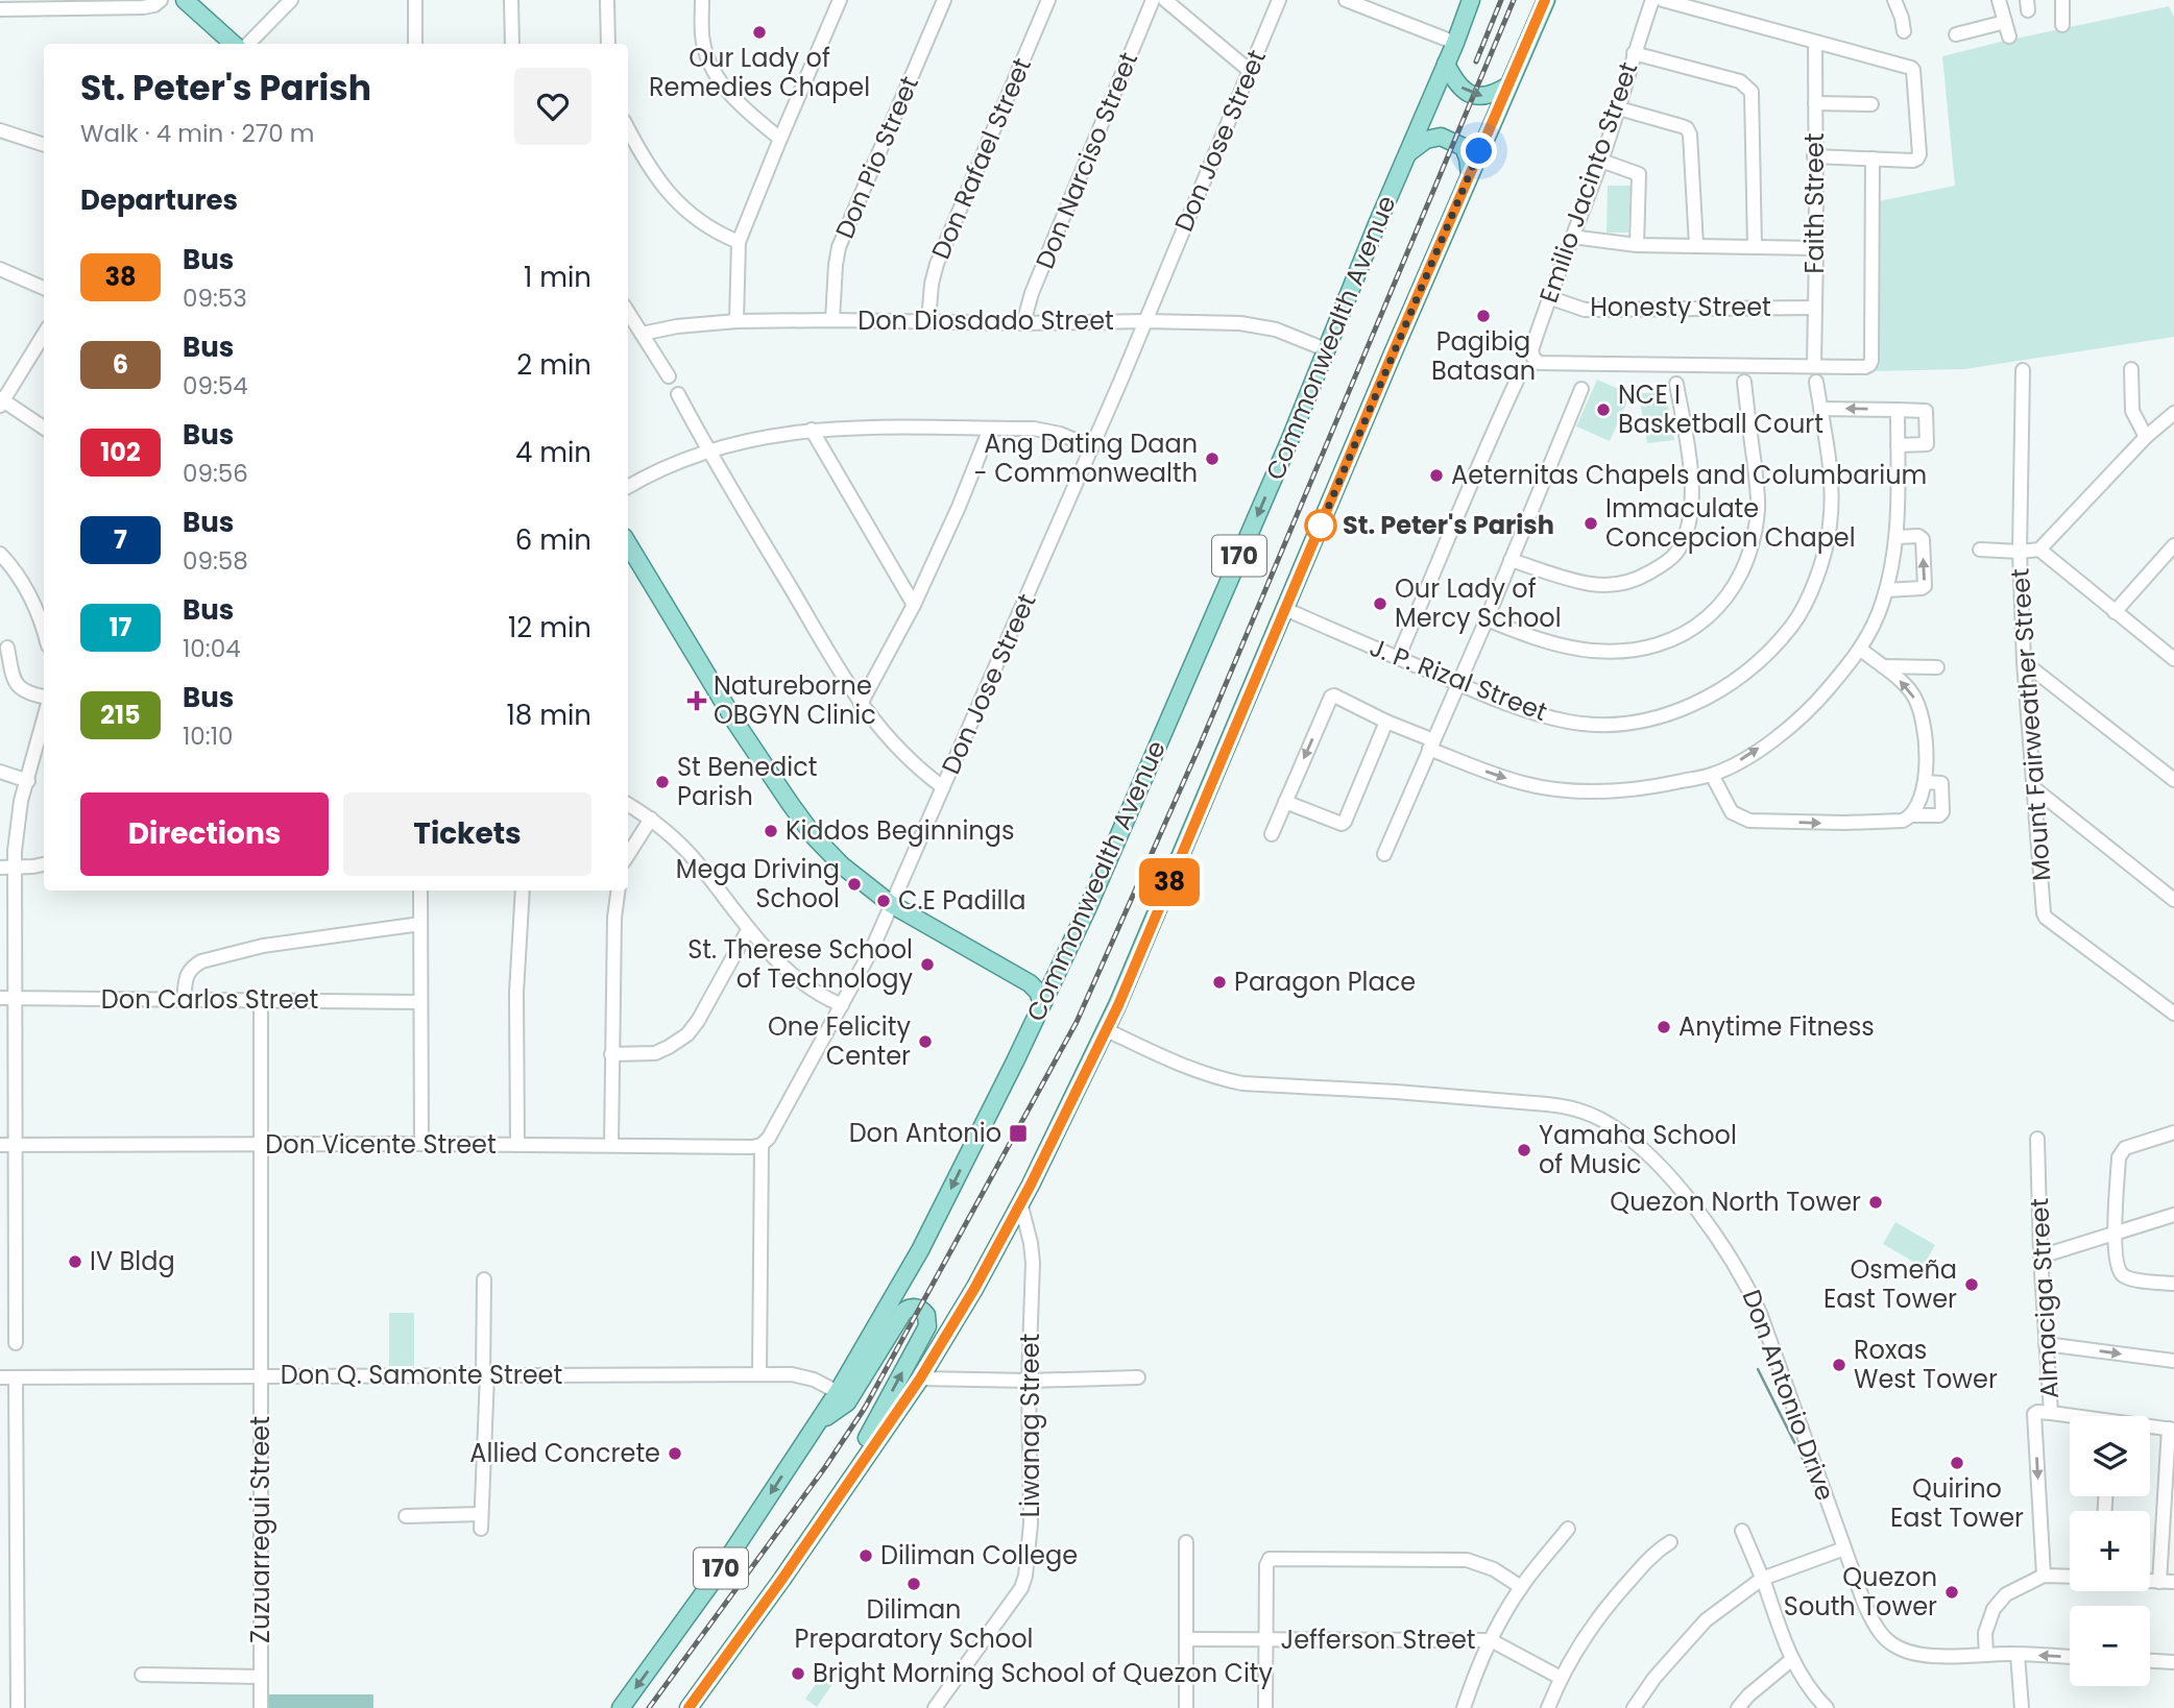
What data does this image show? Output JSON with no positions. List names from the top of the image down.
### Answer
{
  "streets": {
    "main road": ["Commonwealth Avenue", "170"],
    "street": [
      "Don Jose Street",
      "Don Pio Street",
      "Don Rafael Street",
      "Don Narciso Street",
      "Emilio Jacinto Street",
      "Faith Street",
      "Honesty Street",
      "Don Diosdado Street",
      "J. P. Rizal Street",
      "Mount Fairweather Street",
      "Don Carlos Street",
      "Don Vicente Street",
      "Almaciga Street",
      "Don Q. Samonte Street",
      "Don Antonio Drive",
      "Liwanag Street",
      "Zuzuarregui Street",
      "Jefferson Street"
    ]
  },
  "crossings": [
    ["Don Jose Street", "Don Diosdado Street"],
    ["Don Jose Street", "Don Vicente Street"],
    ["Don Pio Street", "Don Diosdado Street"],
    ["Don Rafael Street", "Don Diosdado Street"],
    ["Don Narciso Street", "Don Diosdado Street"],
    ["Emilio Jacinto Street", "Faith Street"],
    ["Emilio Jacinto Street", "Honesty Street"],
    ["Faith Street", "Honesty Street"],
    ["Don Diosdado Street", "Commonwealth Avenue"],
    ["Commonwealth Avenue", "Don Q. Samonte Street"],
    ["170", "J. P. Rizal Street"],
    ["170", "Don Antonio Drive"],
    ["170", "Liwanag Street"],
    ["Don Carlos Street", "Zuzuarregui Street"],
    ["Don Vicente Street", "Zuzuarregui Street"],
    ["Don Q. Samonte Street", "Zuzuarregui Street"]
  ],
  "places": {
    "other": [
      "Our Lady of Remedies Chapel",
      "Pagibig Batasan",
      "NCE I Basketball Court",
      "Ang Dating Daan - Commonwealth",
      "Aeternitas Chapels and Columbarium",
      "Immaculate Concepcion Chapel",
      "St. Peter's Parish",
      "Our Lady of Mercy School",
      "St Benedict Parish",
      "Kiddos Beginnings",
      "Mega Driving School",
      "C.E Padilla",
      "St. Therese School of Technology",
      "Paragon Place",
      "Anytime Fitness",
      "One Felicity Center",
      "Yamaha School of Music",
      "Quezon North Tower",
      "IV Bldg",
      "Osmeña East Tower",
      "Roxas West Tower",
      "Allied Concrete",
      "Quirino East Tower",
      "Diliman College",
      "Diliman Preparatory School",
      "Quezon South Tower",
      "Bright Morning School of Quezon City"
    ],
    "health": ["Natureborne OBGYN Clinic"],
    "transit": ["Don Antonio"]
  },
  "lines": ["bus line 38"],
  "page": {
    "on_map": "38",
    "heading": [
      ["St. Peter's Parish", "Walk · 4 min · 270 m"],
      "Departures"
    ],
    "list": [
      {
        "mark": "38",
        "name": "Bus",
        "note": "09:53",
        "value": "1 min"
      },
      {
        "mark": "6",
        "name": "Bus",
        "note": "09:54",
        "value": "2 min"
      },
      {
        "mark": "102",
        "name": "Bus",
        "note": "09:56",
        "value": "4 min"
      },
      {
        "mark": "7",
        "name": "Bus",
        "note": "09:58",
        "value": "6 min"
      },
      {
        "mark": "17",
        "name": "Bus",
        "note": "10:04",
        "value": "12 min"
      },
      {
        "mark": "215",
        "name": "Bus",
        "note": "10:10",
        "value": "18 min"
      }
    ],
    "buttons": ["Directions", "Tickets"],
    "map_buttons": ["+", "−"]
  }
}
